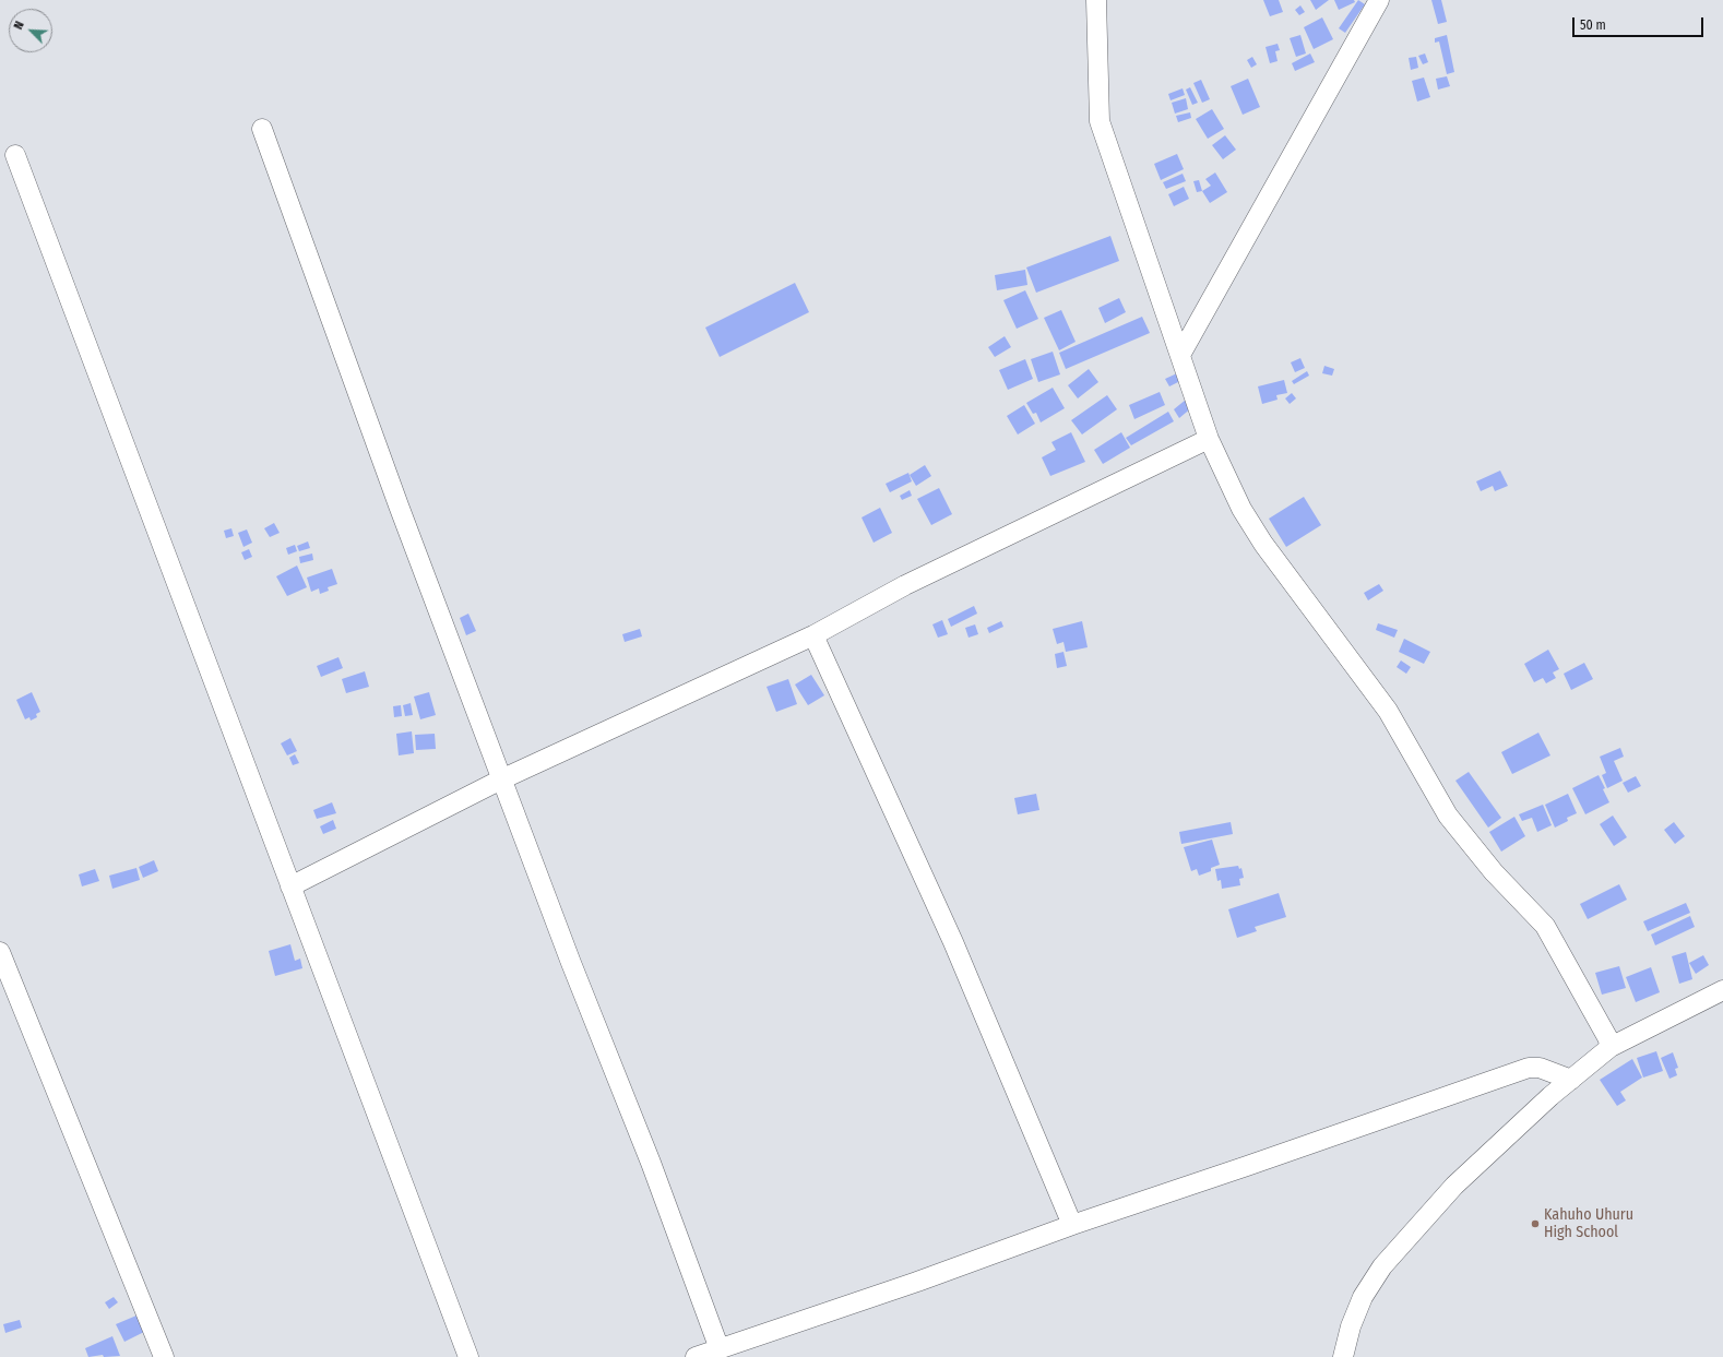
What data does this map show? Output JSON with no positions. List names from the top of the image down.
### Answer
{
  "places": ["Kahuho Uhuru High School"],
  "scale_bar": "50 m",
  "north": "top left"
}
